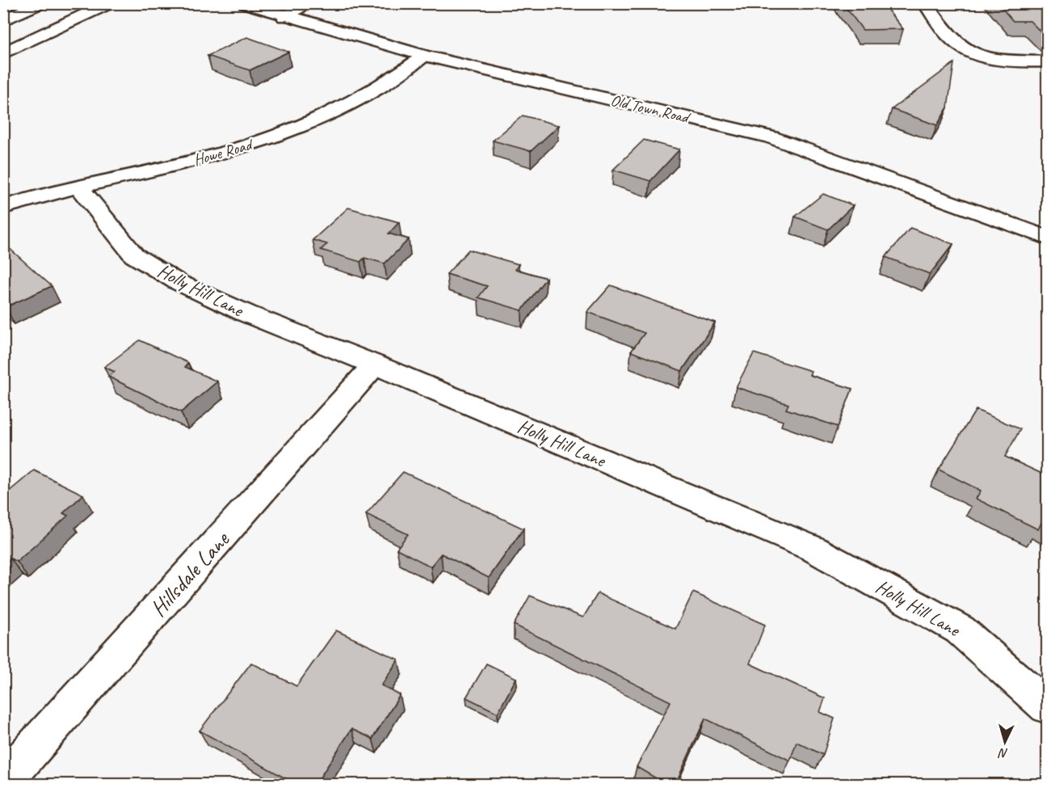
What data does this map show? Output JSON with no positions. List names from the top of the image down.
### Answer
{
  "streets": {
    "main road": [
      "Old Town Road",
      "Howe Road",
      "Holly Hill Lane",
      "Hillsdale Lane"
    ]
  },
  "crossings": [
    ["Old Town Road", "Howe Road"],
    ["Howe Road", "Holly Hill Lane"],
    ["Holly Hill Lane", "Hillsdale Lane"]
  ],
  "north": "bottom"
}
